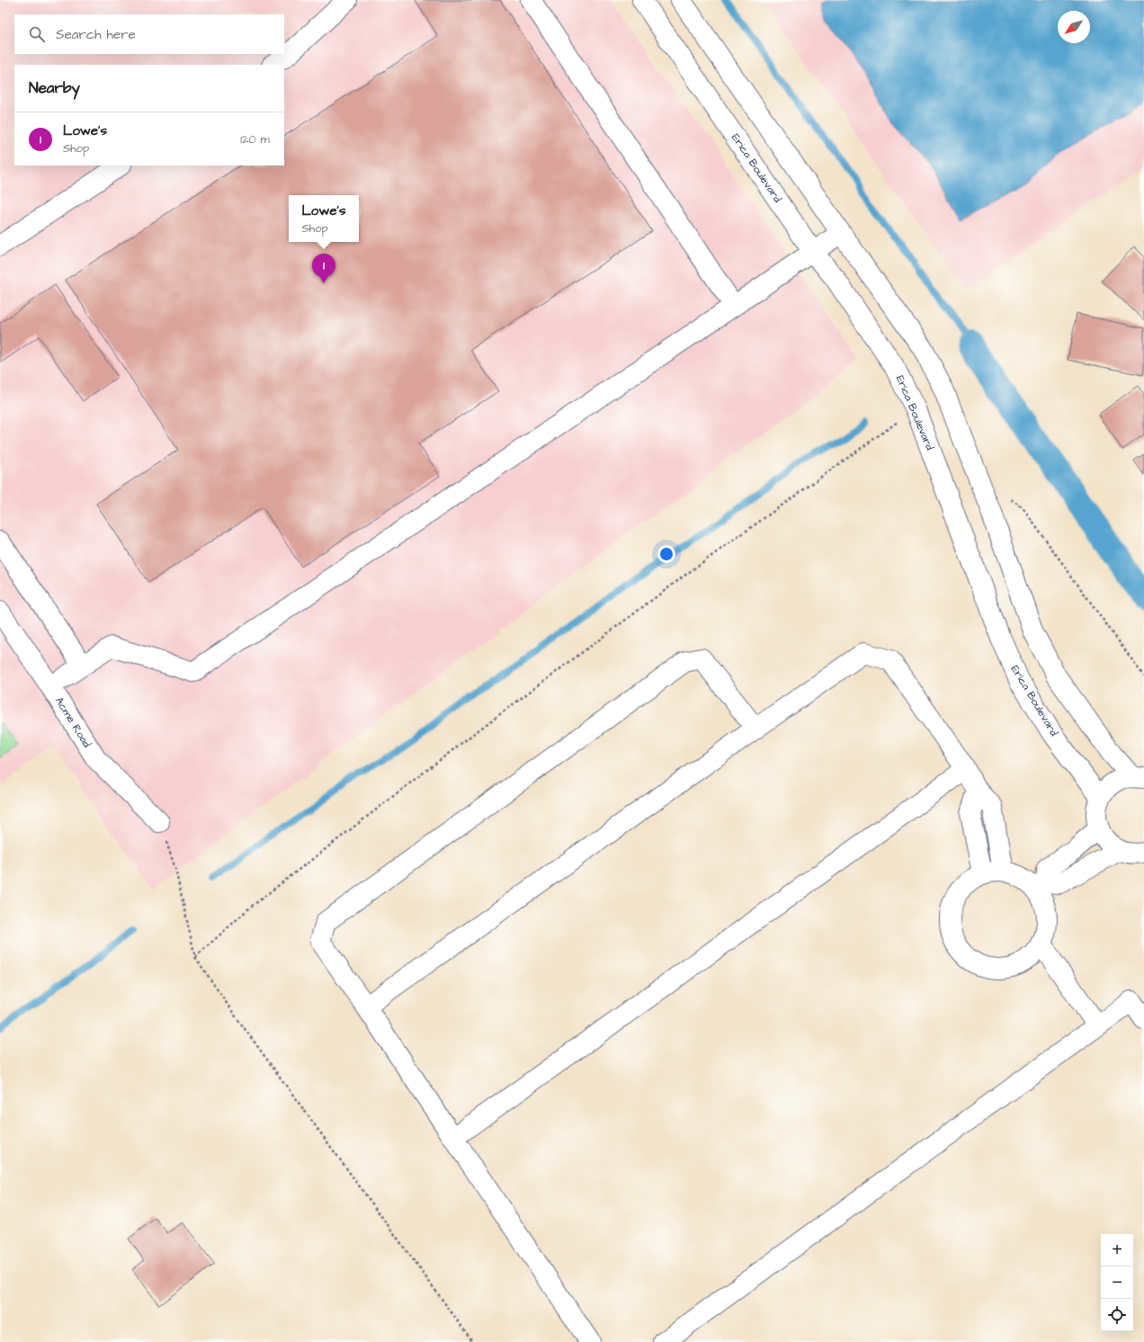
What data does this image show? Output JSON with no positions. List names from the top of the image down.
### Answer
{
  "streets": {
    "street": ["Erica Boulevard", "Acme Road"]
  },
  "north": "bottom left",
  "page": {
    "search": "Search here",
    "heading": "Nearby",
    "list": [
      {
        "mark": "1",
        "name": "Lowe's",
        "note": "Shop",
        "value": "120 m"
      }
    ],
    "popup": ["Lowe's", "Shop"],
    "pins": "1",
    "map_buttons": ["+", "−"]
  }
}
